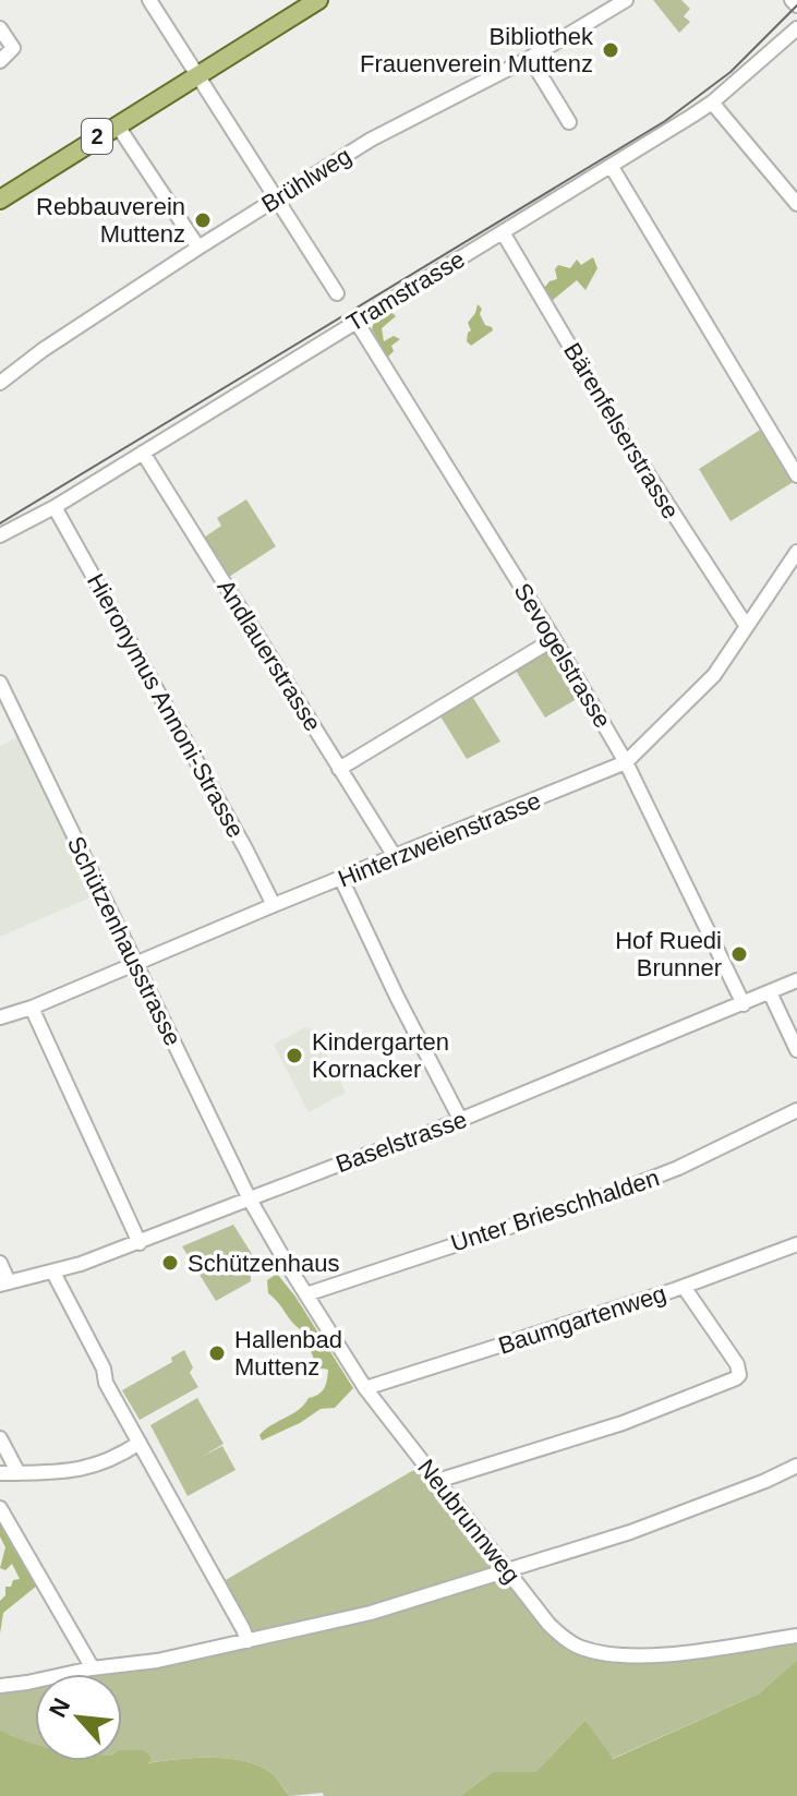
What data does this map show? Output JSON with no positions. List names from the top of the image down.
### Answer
{
  "streets": {
    "main road": ["2"],
    "street": [
      "Brühlweg",
      "Tramstrasse",
      "Bärenfelserstrasse",
      "Andlauerstrasse",
      "Sevogelstrasse",
      "Hieronymus Annoni-Strasse",
      "Hinterzweienstrasse",
      "Schützenhausstrasse",
      "Baselstrasse",
      "Unter Brieschhalden",
      "Baumgartenweg",
      "Neubrunnweg"
    ]
  },
  "crossings": [
    ["Tramstrasse", "Bärenfelserstrasse"],
    ["Tramstrasse", "Andlauerstrasse"],
    ["Tramstrasse", "Sevogelstrasse"],
    ["Tramstrasse", "Hieronymus Annoni-Strasse"],
    ["Bärenfelserstrasse", "Hinterzweienstrasse"],
    ["Andlauerstrasse", "Hinterzweienstrasse"],
    ["Sevogelstrasse", "Hinterzweienstrasse"],
    ["Sevogelstrasse", "Baselstrasse"],
    ["Hieronymus Annoni-Strasse", "Hinterzweienstrasse"],
    ["Hinterzweienstrasse", "Schützenhausstrasse"],
    ["Schützenhausstrasse", "Baselstrasse"],
    ["Schützenhausstrasse", "Neubrunnweg"],
    ["Baselstrasse", "Neubrunnweg"],
    ["Unter Brieschhalden", "Neubrunnweg"],
    ["Baumgartenweg", "Neubrunnweg"]
  ],
  "places": [
    "Bibliothek Frauenverein Muttenz",
    "Rebbauverein Muttenz",
    "Hof Ruedi Brunner",
    "Kindergarten Kornacker",
    "Schützenhaus",
    "Hallenbad Muttenz"
  ],
  "north": "top left"
}
